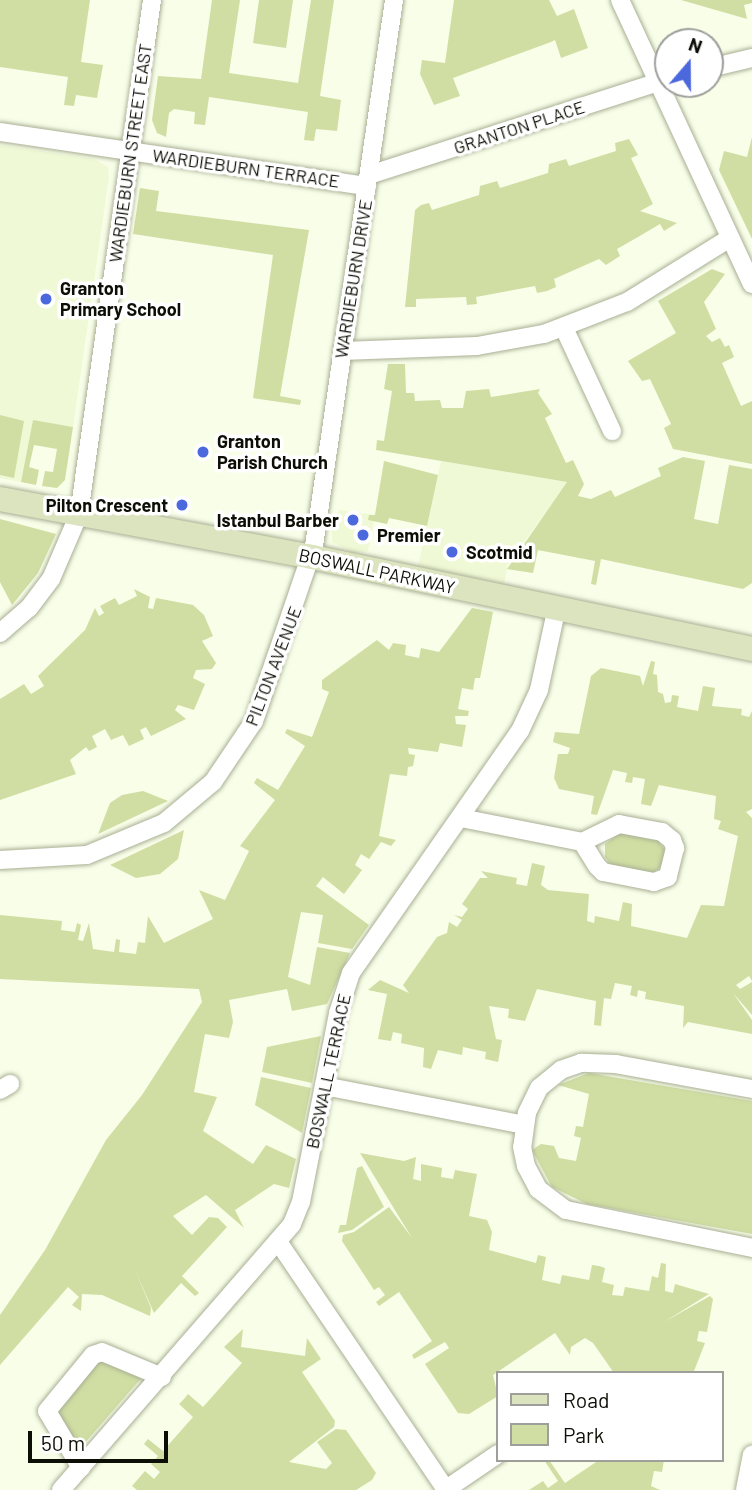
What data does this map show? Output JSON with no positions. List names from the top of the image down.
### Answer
{
  "streets": {
    "street": [
      "GRANTON PLACE",
      "WARDIEBURN STREET EAST",
      "WARDIEBURN TERRACE",
      "WARDIEBURN DRIVE",
      "BOSWALL PARKWAY",
      "PILTON AVENUE",
      "BOSWALL TERRACE"
    ]
  },
  "crossings": [
    ["GRANTON PLACE", "WARDIEBURN TERRACE"],
    ["GRANTON PLACE", "WARDIEBURN DRIVE"],
    ["WARDIEBURN STREET EAST", "WARDIEBURN TERRACE"],
    ["WARDIEBURN STREET EAST", "BOSWALL PARKWAY"],
    ["WARDIEBURN TERRACE", "WARDIEBURN DRIVE"],
    ["WARDIEBURN DRIVE", "BOSWALL PARKWAY"],
    ["WARDIEBURN DRIVE", "PILTON AVENUE"],
    ["BOSWALL PARKWAY", "PILTON AVENUE"],
    ["BOSWALL PARKWAY", "BOSWALL TERRACE"]
  ],
  "places": [
    "Granton Primary School",
    "Granton Parish Church",
    "Pilton Crescent",
    "Istanbul Barber",
    "Premier",
    "Scotmid"
  ],
  "legend": ["Road", "Park"],
  "scale_bar": "50 m",
  "north": "top"
}
